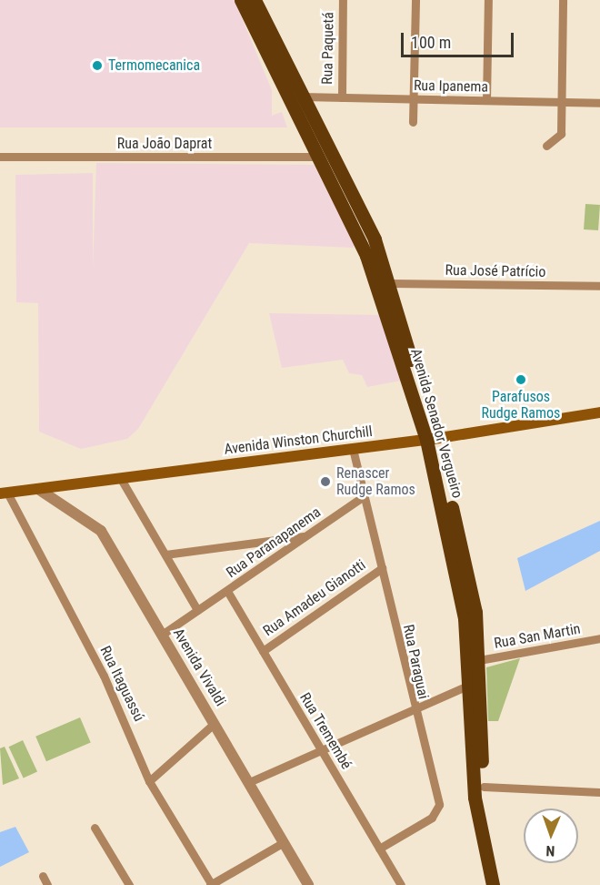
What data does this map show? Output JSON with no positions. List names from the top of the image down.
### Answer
{
  "streets": {
    "main road": ["Avenida Senador Vergueiro", "Avenida Winston Churchill"],
    "street": [
      "Rua Paquetá",
      "Rua Ipanema",
      "Rua João Daprat",
      "Rua José Patrício",
      "Rua Paranapanema",
      "Rua Amadeu Gianotti",
      "Rua San Martin",
      "Rua Paraguai",
      "Avenida Vivaldi",
      "Rua Itaguassú",
      "Rua Tremembé"
    ]
  },
  "crossings": [
    ["Rua Paquetá", "Rua Ipanema"],
    ["Rua Ipanema", "Avenida Senador Vergueiro"],
    ["Rua João Daprat", "Avenida Senador Vergueiro"],
    ["Rua José Patrício", "Avenida Senador Vergueiro"],
    ["Avenida Senador Vergueiro", "Avenida Winston Churchill"],
    ["Avenida Senador Vergueiro", "Rua San Martin"],
    ["Avenida Winston Churchill", "Rua Paraguai"],
    ["Avenida Winston Churchill", "Avenida Vivaldi"],
    ["Avenida Winston Churchill", "Rua Itaguassú"],
    ["Rua Paranapanema", "Rua Paraguai"],
    ["Rua Paranapanema", "Avenida Vivaldi"],
    ["Rua Paranapanema", "Rua Tremembé"],
    ["Rua Amadeu Gianotti", "Rua Paraguai"],
    ["Rua Amadeu Gianotti", "Rua Tremembé"],
    ["Rua Paraguai", "Rua Tremembé"]
  ],
  "places": ["Termomecanica", "Parafusos Rudge Ramos", "Renascer Rudge Ramos"],
  "scale_bar": "100 m",
  "north": "bottom"
}
